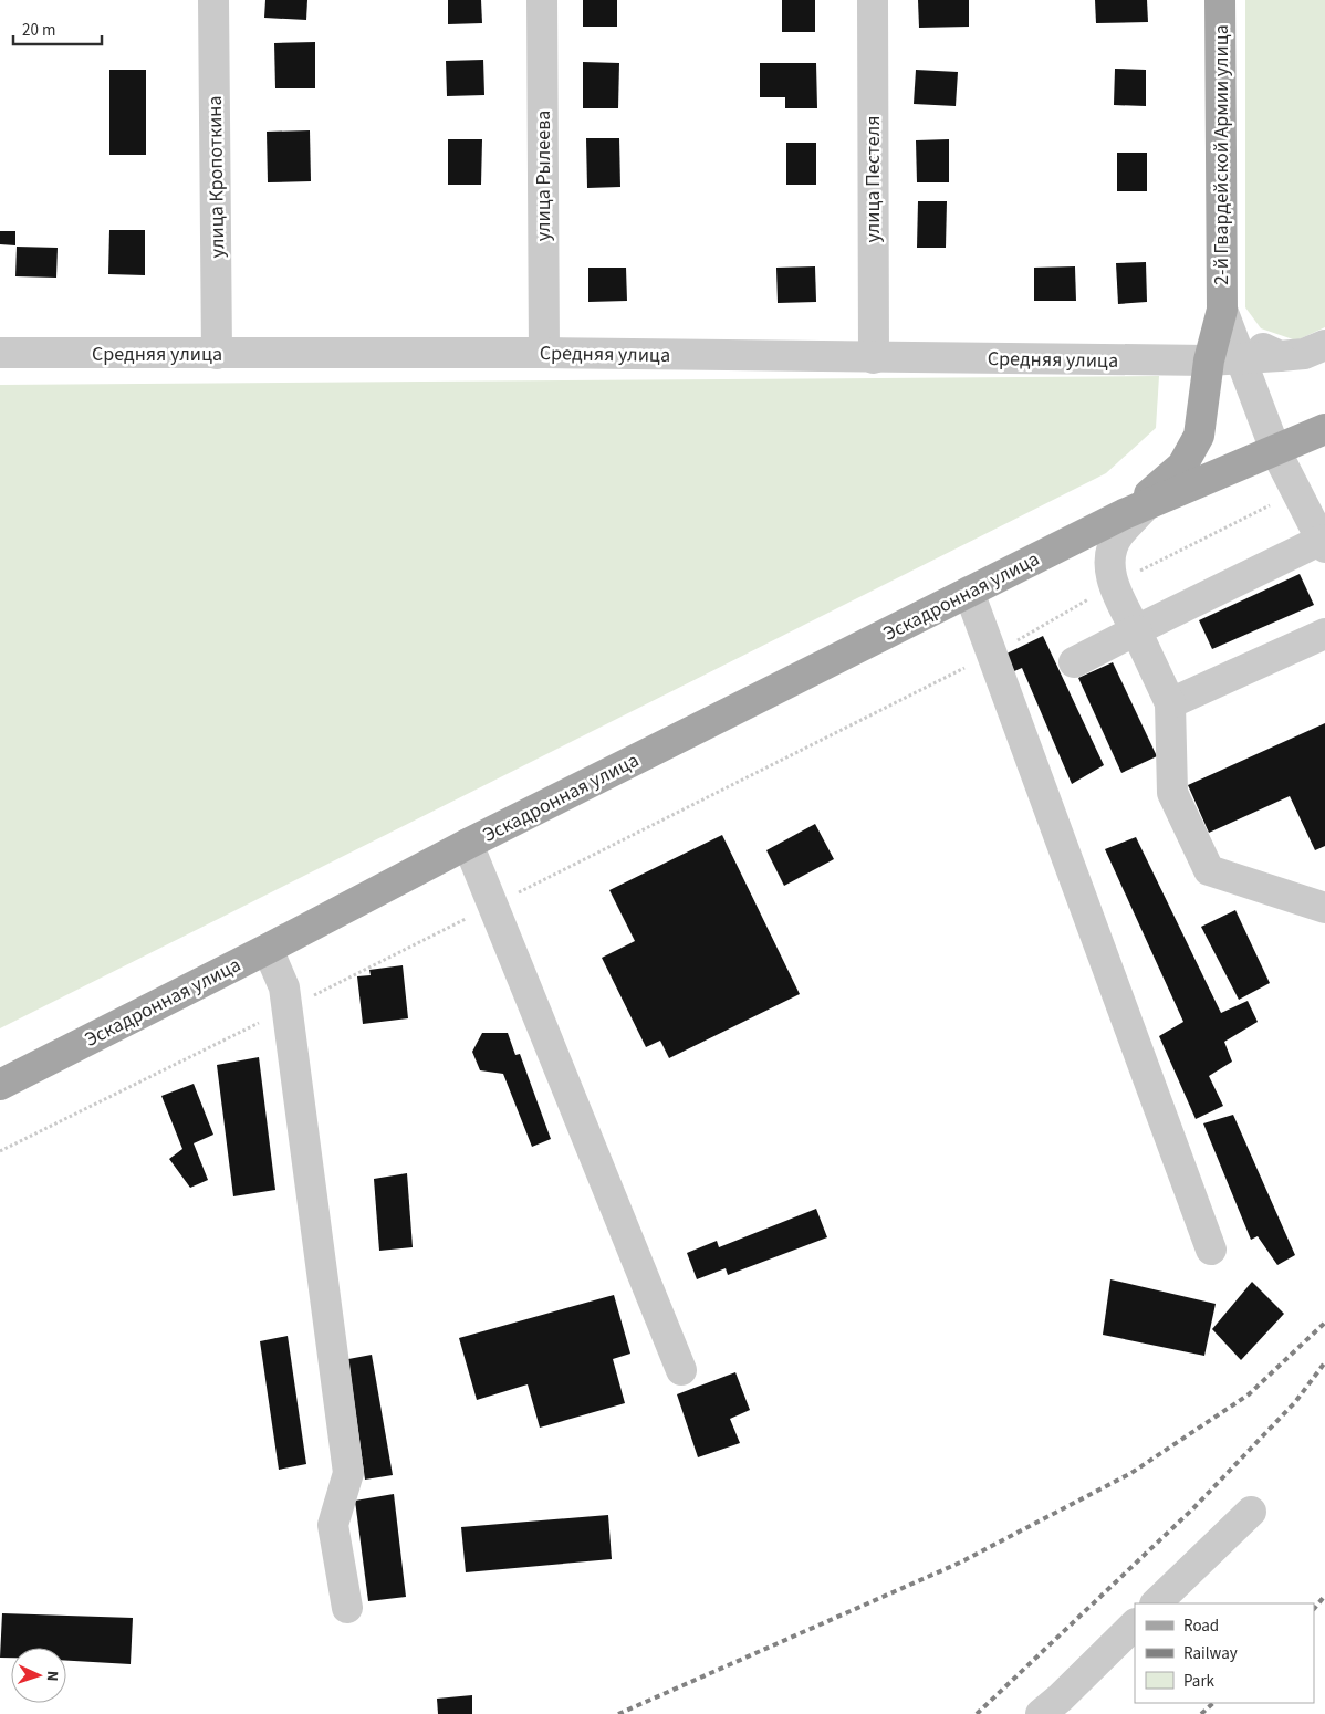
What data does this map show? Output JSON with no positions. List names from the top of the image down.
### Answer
{
  "streets": {
    "main road": ["2-й Гвардейской Армии улица", "Эскадронная улица"],
    "street": [
      "улица Рылеева",
      "улица Кропоткина",
      "улица Пестеля",
      "Средняя улица"
    ]
  },
  "crossings": [
    ["2-й Гвардейской Армии улица", "Средняя улица"],
    ["2-й Гвардейской Армии улица", "Эскадронная улица"],
    ["улица Рылеева", "Средняя улица"],
    ["улица Кропоткина", "Средняя улица"],
    ["улица Пестеля", "Средняя улица"]
  ],
  "legend": ["Road", "Railway", "Park"],
  "scale_bar": "20 m",
  "north": "right"
}
